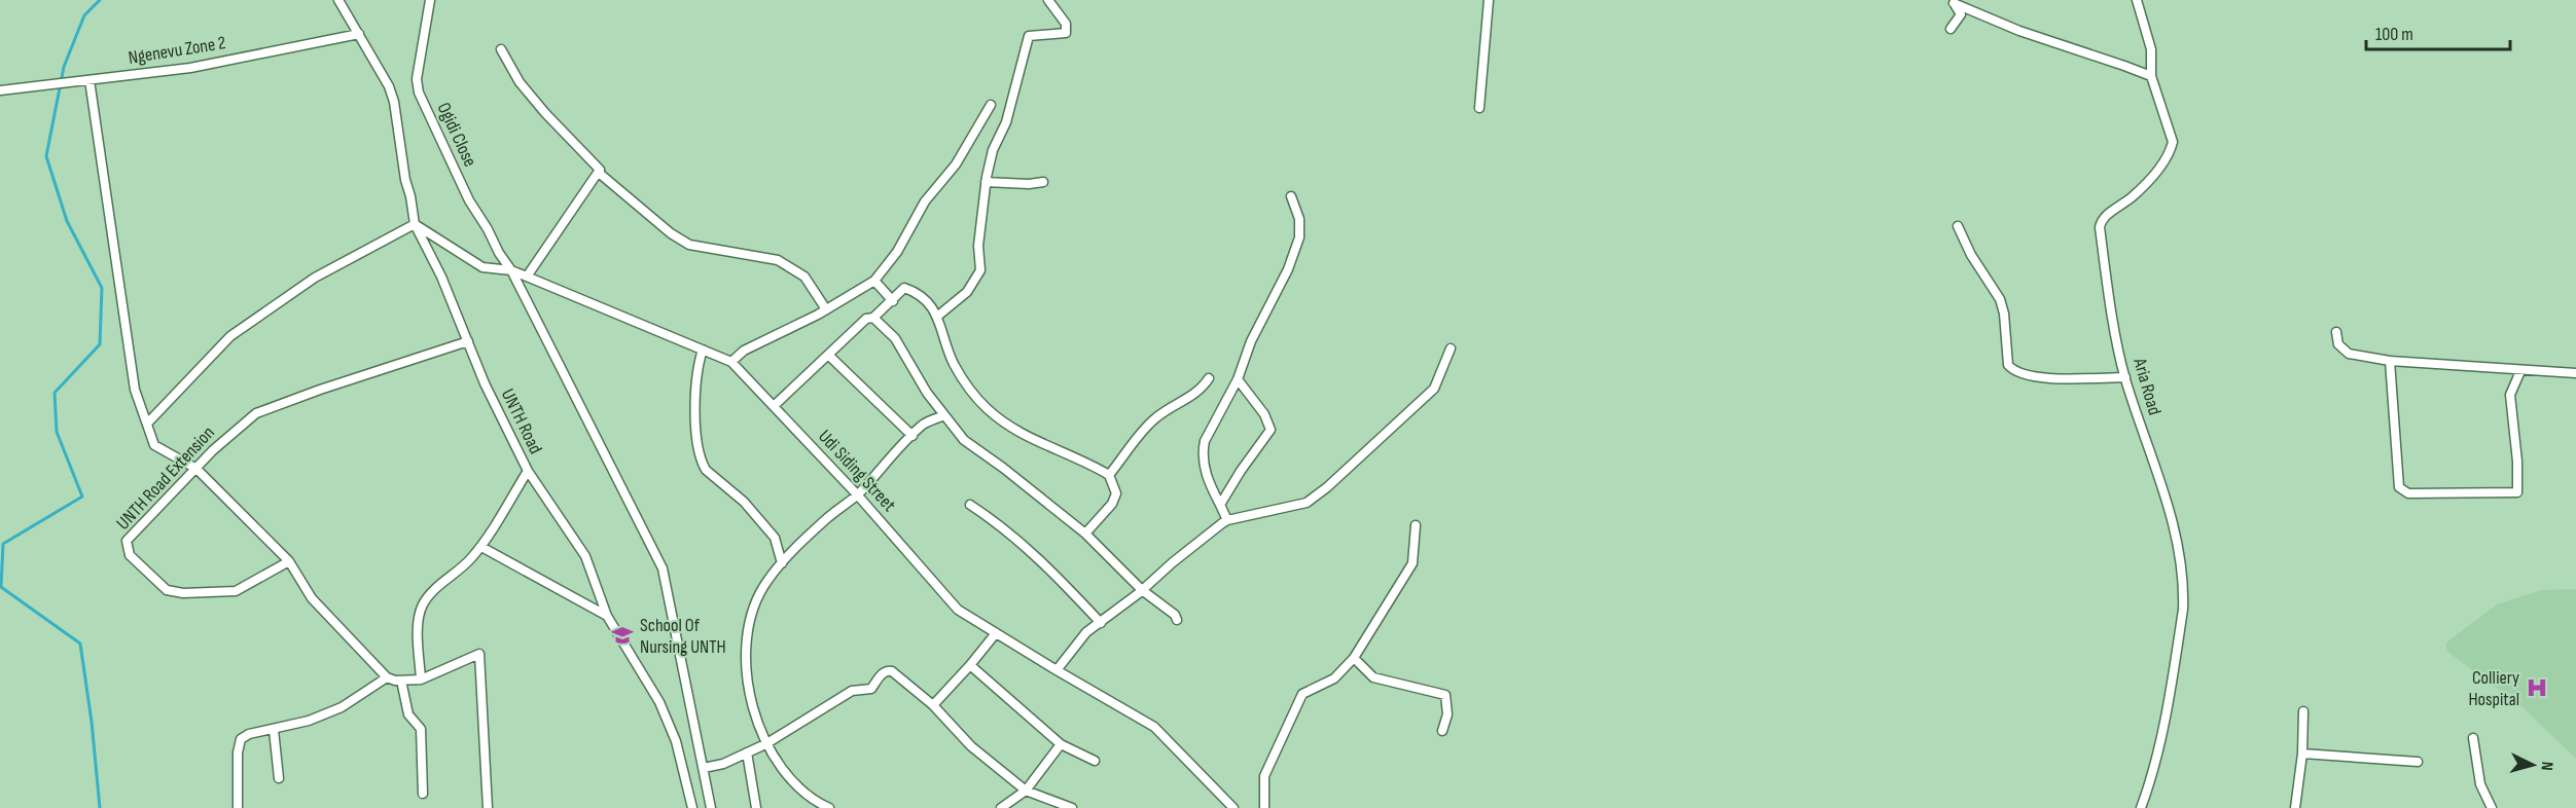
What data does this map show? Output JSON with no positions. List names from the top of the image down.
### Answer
{
  "streets": {
    "street": [
      "Ngenevu Zone 2",
      "Ogidi Close",
      "Aria Road",
      "UNTH Road",
      "Udi Siding Street",
      "UNTH Road Extension"
    ]
  },
  "crossings": [
    ["Ngenevu Zone 2", "UNTH Road"],
    ["Ogidi Close", "Udi Siding Street"],
    ["UNTH Road", "Udi Siding Street"],
    ["UNTH Road", "UNTH Road Extension"]
  ],
  "places": {
    "school or university": ["School Of Nursing UNTH"],
    "hospital": ["Colliery Hospital"]
  },
  "scale_bar": "100 m",
  "north": "right"
}
